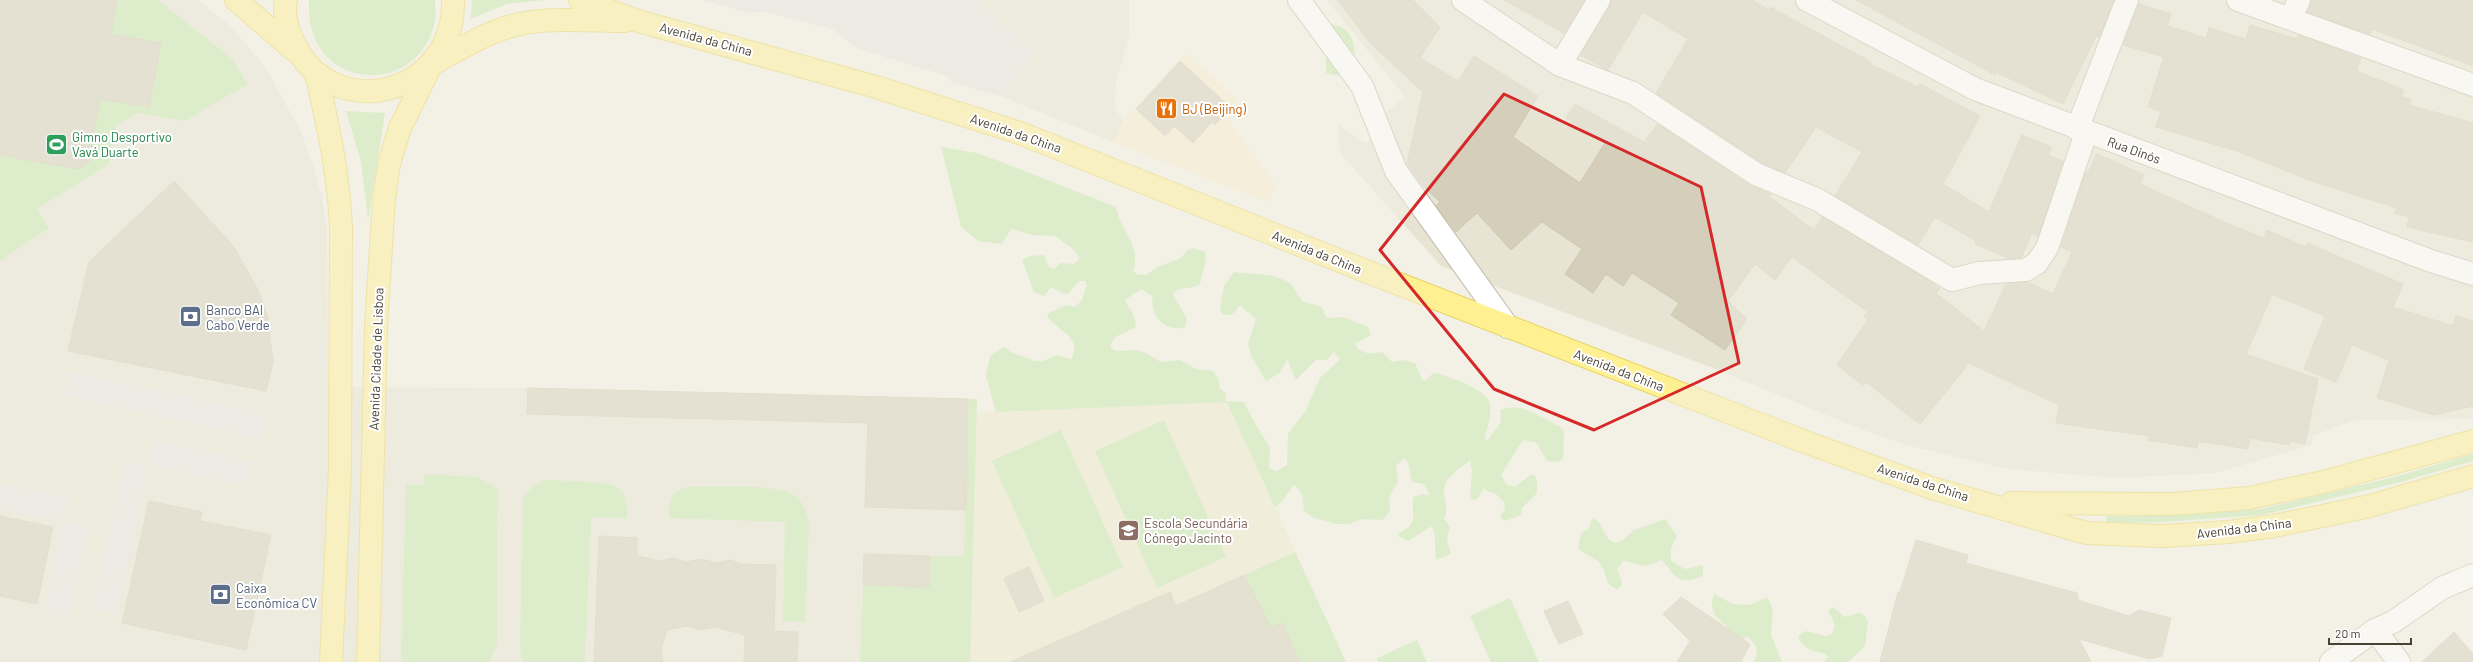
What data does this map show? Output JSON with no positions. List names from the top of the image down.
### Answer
{
  "streets": {
    "main road": ["Avenida da China", "Avenida Cidade de Lisboa"],
    "street": ["Rua Dinós"]
  },
  "crossings": [
    ["Avenida da China", "Avenida Cidade de Lisboa"]
  ],
  "places": {
    "restaurant": ["BJ (Beijing)"],
    "sports": ["Gimno Desportivo Vavá Duarte"],
    "bank": ["Banco BAI Cabo Verde", "Caixa Econômica CV"],
    "school or university": ["Escola Secundária Cónego Jacinto"]
  },
  "scale_bar": "20 m"
}
